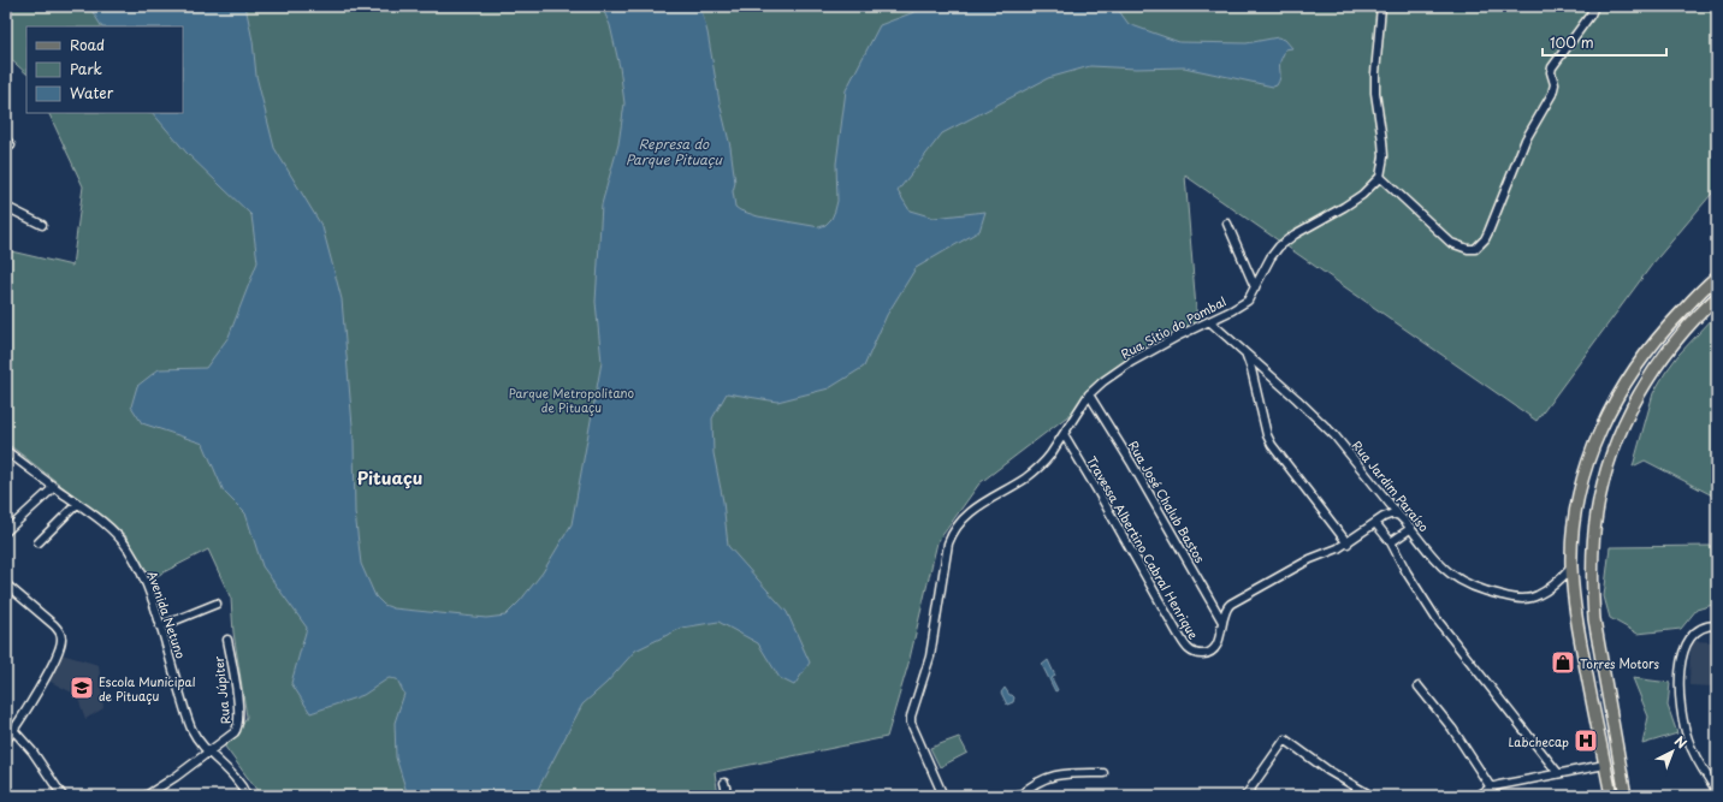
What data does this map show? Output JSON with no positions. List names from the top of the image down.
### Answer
{
  "streets": {
    "street": [
      "Rua Sítio do Pombal",
      "Rua Jardim Paraíso",
      "Rua José Chalub Bastos",
      "Travessa Albertino Cabral Henrique",
      "Avenida Netuno",
      "Rua Júpiter"
    ]
  },
  "crossings": [
    ["Rua Sítio do Pombal", "Rua Jardim Paraíso"],
    ["Rua Sítio do Pombal", "Rua José Chalub Bastos"],
    ["Rua Sítio do Pombal", "Travessa Albertino Cabral Henrique"],
    ["Rua José Chalub Bastos", "Travessa Albertino Cabral Henrique"],
    ["Avenida Netuno", "Rua Júpiter"]
  ],
  "districts": ["Pituaçu"],
  "water": ["Represa do Parque Pituaçu"],
  "parks": ["Parque Metropolitano de Pituaçu"],
  "places": {
    "shop": ["Torres Motors"],
    "school or university": ["Escola Municipal de Pituaçu"],
    "hospital": ["Labchecap"]
  },
  "legend": ["Road", "Park", "Water"],
  "scale_bar": "100 m",
  "north": "top right"
}
